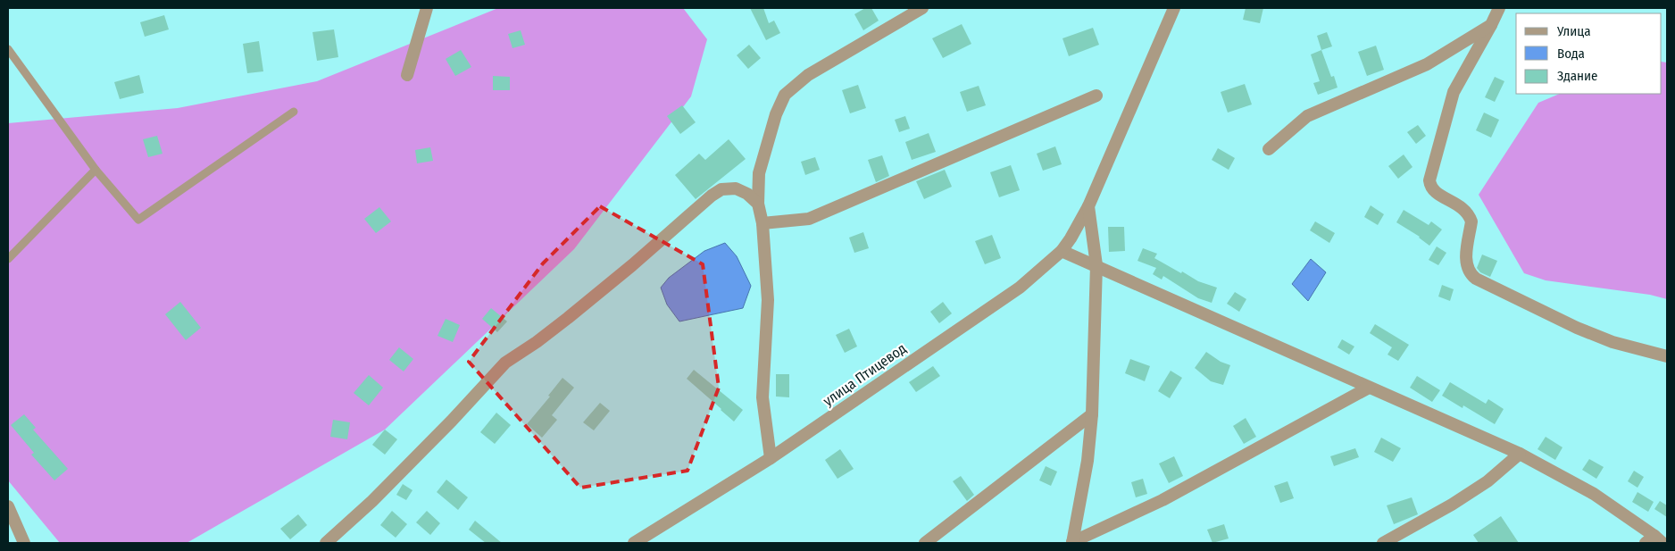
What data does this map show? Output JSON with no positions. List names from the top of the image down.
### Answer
{
  "streets": {
    "street": ["улица Птицевод"]
  },
  "legend": ["Улица", "Вода", "Здание"]
}
